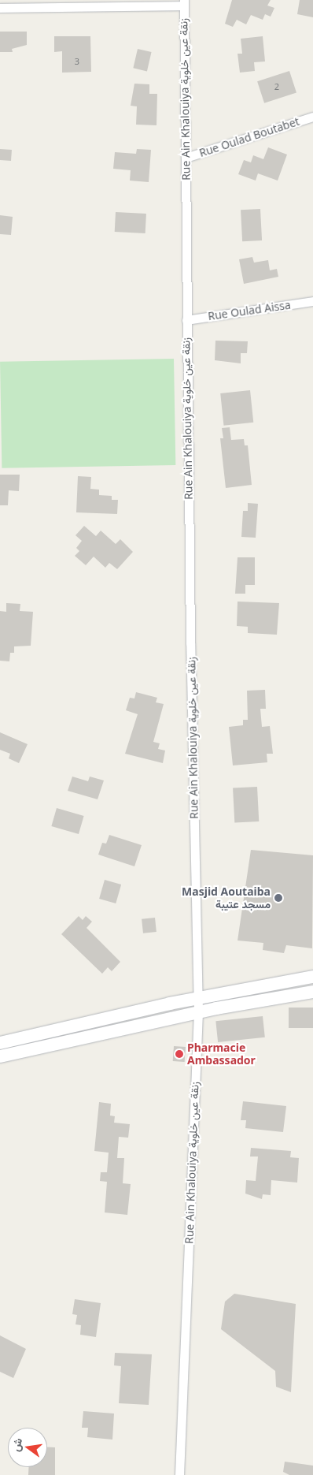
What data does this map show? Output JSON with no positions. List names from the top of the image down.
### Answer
{
  "streets": {
    "street": ["Rue Ain Khalouiya زنقة عين خلوية", "Rue Oulad Boutabet", "Rue Oulad Aissa"]
  },
  "crossings": [
    ["Rue Ain Khalouiya زنقة عين خلوية", "Rue Oulad Boutabet"],
    ["Rue Ain Khalouiya زنقة عين خلوية", "Rue Oulad Aissa"]
  ],
  "places": ["Masjid Aoutaiba مسجد عتيبة", "Pharmacie Ambassador"],
  "house_numbers": ["3", "2"],
  "north": "left"
}
